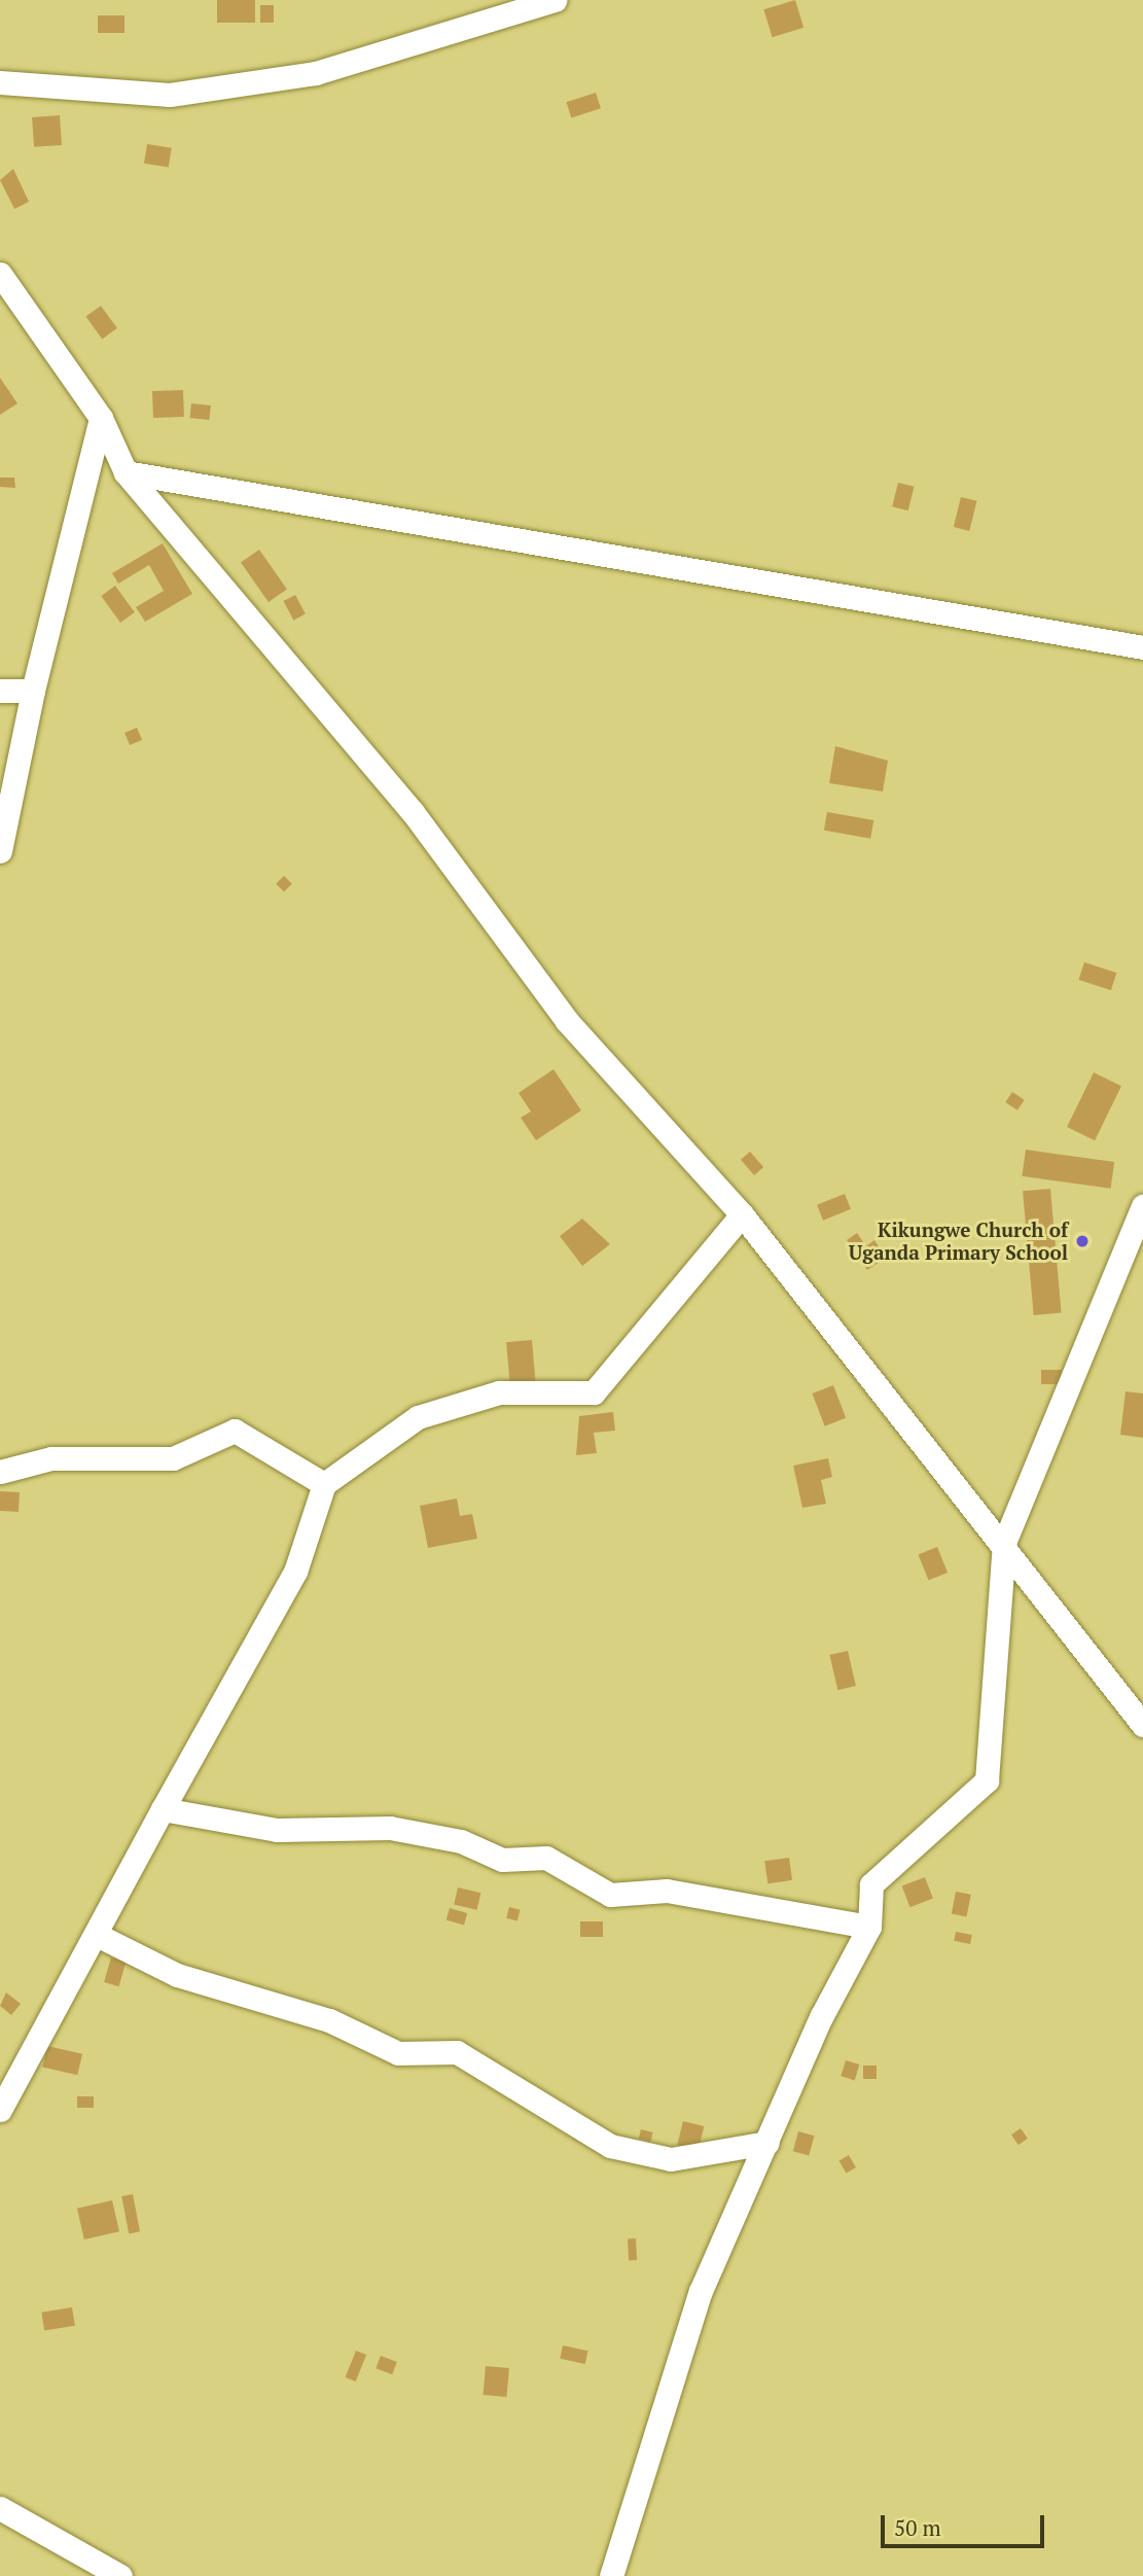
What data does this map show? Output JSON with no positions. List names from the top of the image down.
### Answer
{
  "places": ["Kikungwe Church of Uganda Primary School"],
  "scale_bar": "50 m"
}
